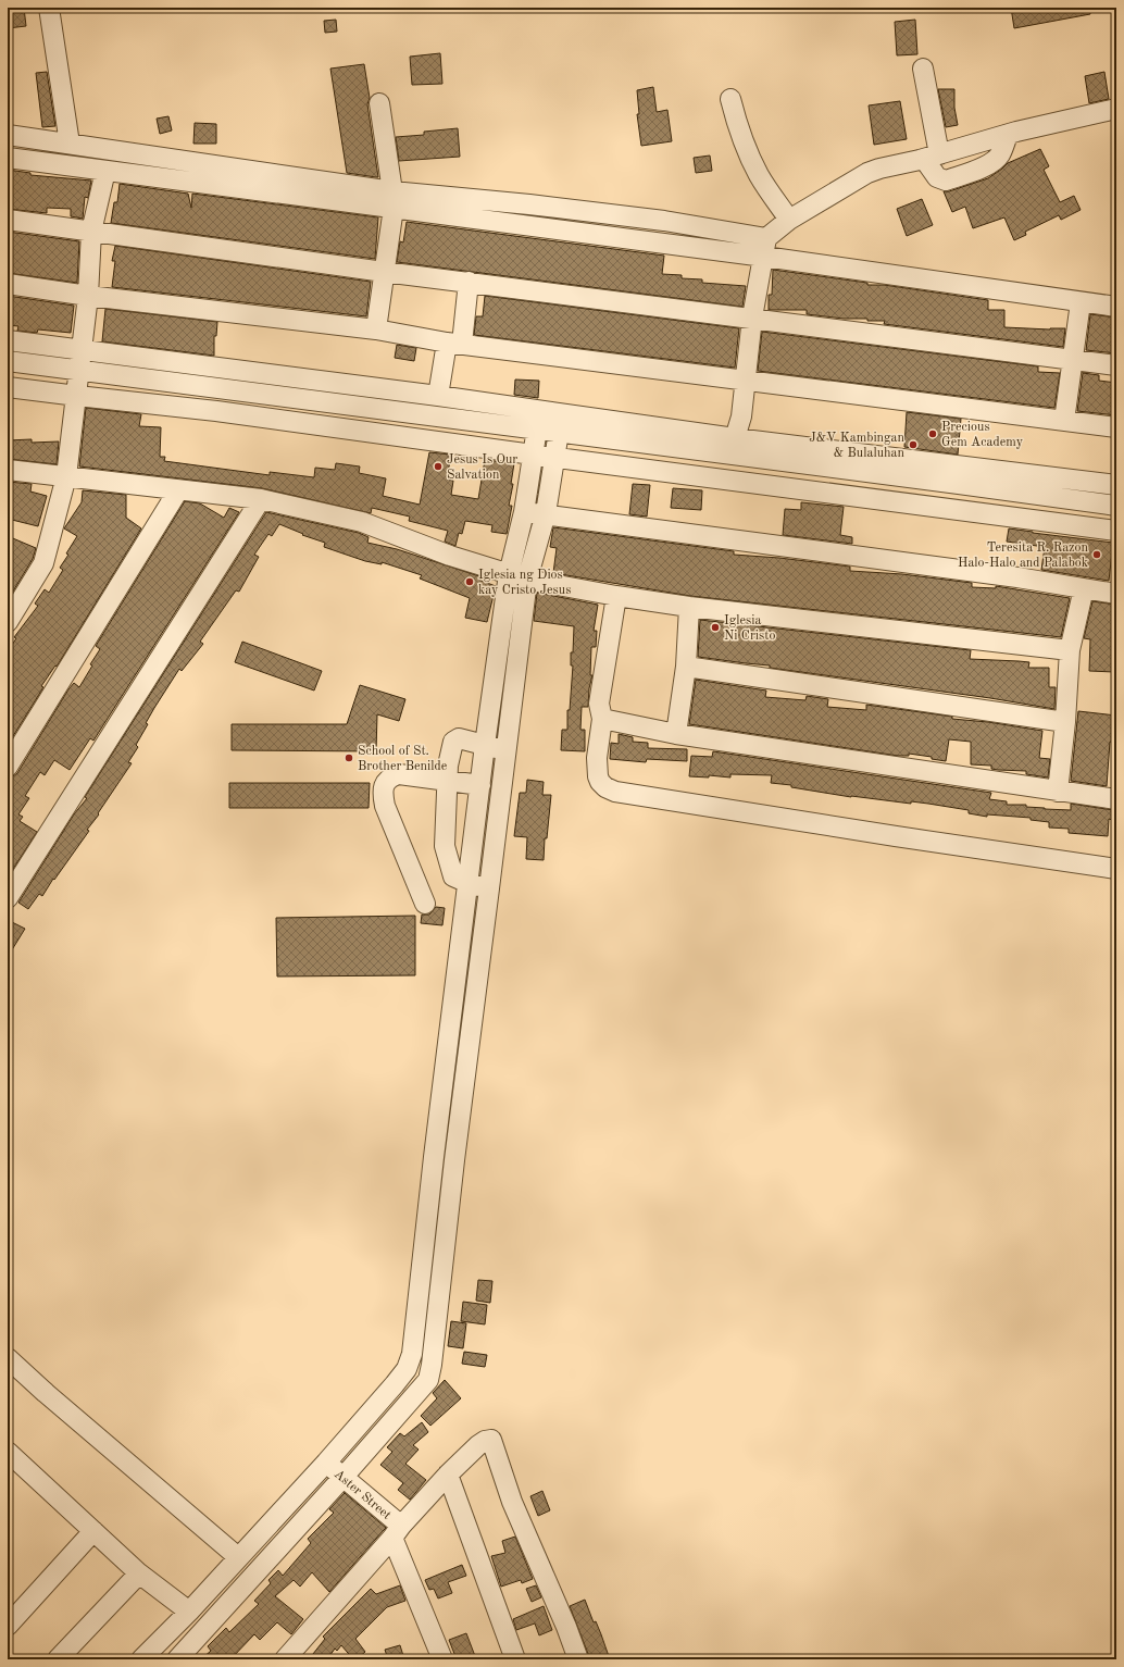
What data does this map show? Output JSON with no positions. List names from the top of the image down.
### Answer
{
  "streets": {
    "street": ["Aster Street"]
  },
  "places": [
    "Precious Gem Academy",
    "J&V Kambingan & Bulaluhan",
    "Jesus Is Our Salvation",
    "Teresita R. Razon Halo-Halo and Palabok",
    "Iglesia ng Dios kay Cristo Jesus",
    "Iglesia Ni Cristo",
    "School of St. Brother Benilde"
  ]
}
